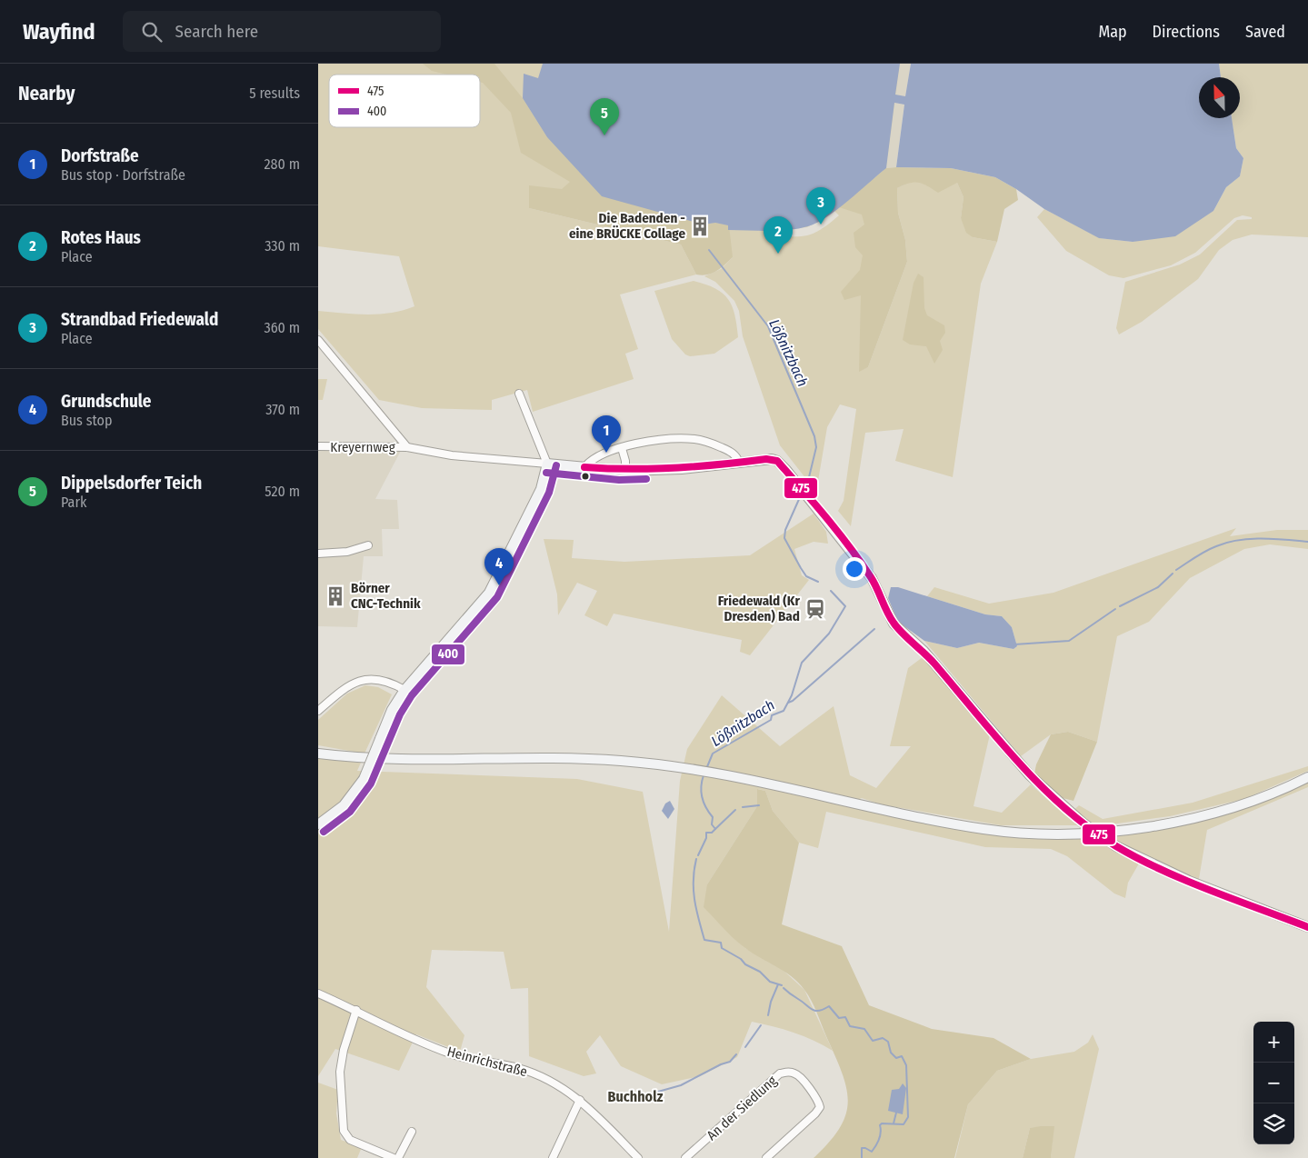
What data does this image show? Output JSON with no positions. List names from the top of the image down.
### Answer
{
  "streets": {
    "street": ["Kreyernweg", "Heinrichstraße", "An der Siedlung"]
  },
  "districts": ["Buchholz"],
  "water": ["Lößnitzbach"],
  "places": {
    "building": ["Die Badenden - eine BRÜCKE Collage", "Börner CNC-Technik"],
    "station": ["Friedewald (Kr Dresden) Bad"]
  },
  "lines": ["transit line 475", "transit line 400"],
  "legend": ["475", "400"],
  "north": "top",
  "page": {
    "header": "Wayfind",
    "search": "Search here",
    "nav": ["Map", "Directions", "Saved"],
    "heading": ["Nearby", "5 results"],
    "pins": [
      "5",
      "3",
      "2",
      "1",
      "4"
    ],
    "list": [
      {
        "mark": "1",
        "name": "Dorfstraße",
        "note": "Bus stop · Dorfstraße",
        "value": "280 m"
      },
      {
        "mark": "2",
        "name": "Rotes Haus",
        "note": "Place",
        "value": "330 m"
      },
      {
        "mark": "3",
        "name": "Strandbad Friedewald",
        "note": "Place",
        "value": "360 m"
      },
      {
        "mark": "4",
        "name": "Grundschule",
        "note": "Bus stop",
        "value": "370 m"
      },
      {
        "mark": "5",
        "name": "Dippelsdorfer Teich",
        "note": "Park",
        "value": "520 m"
      }
    ],
    "map_buttons": ["+", "−"]
  }
}
